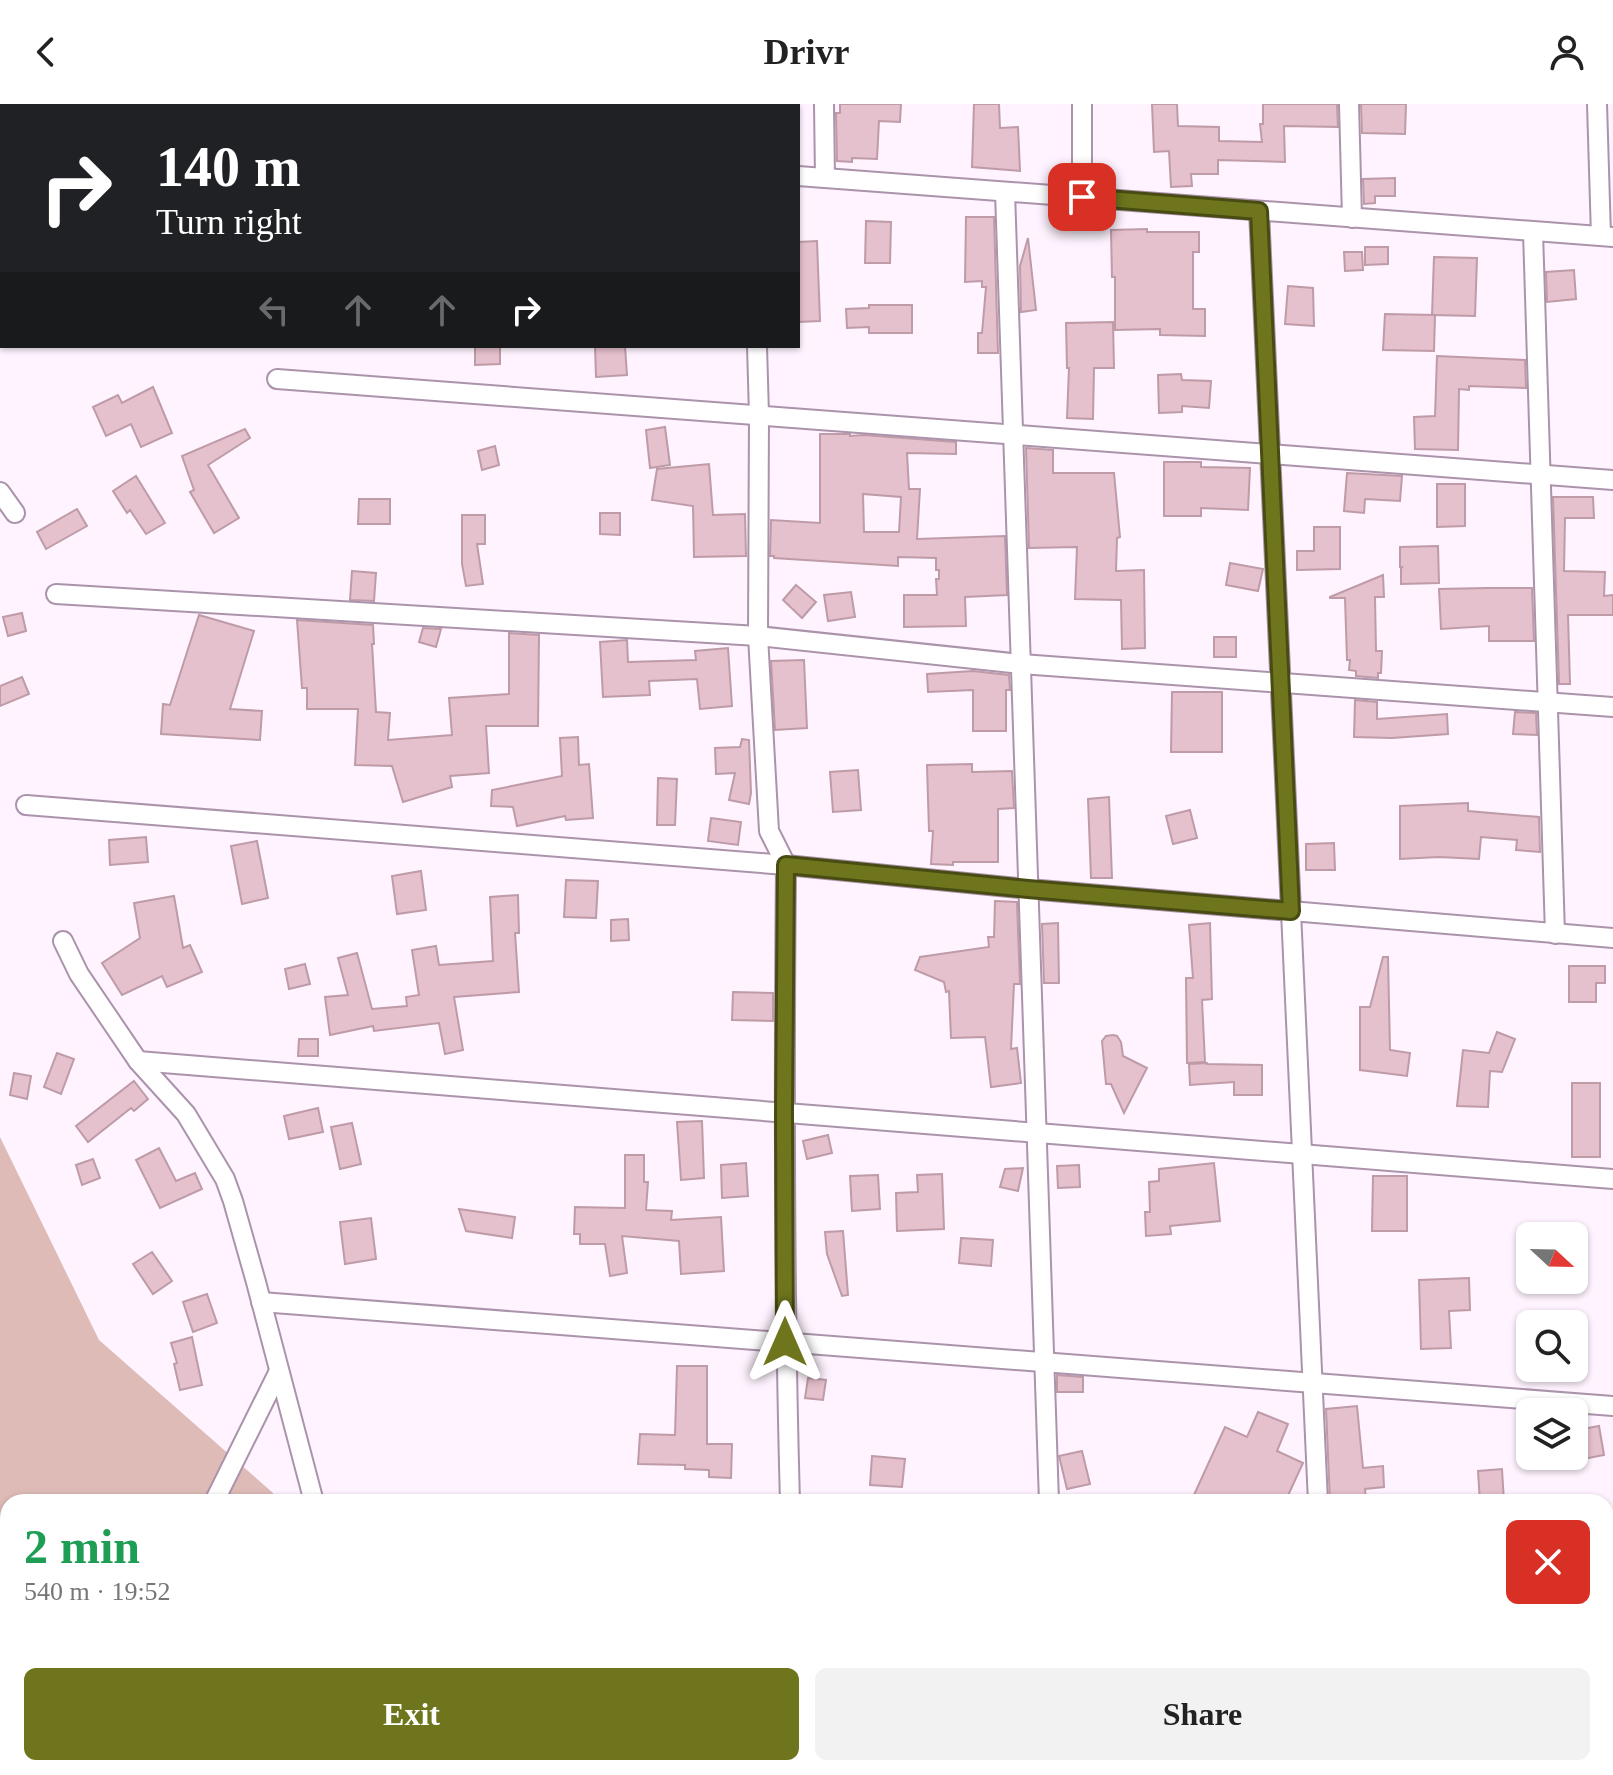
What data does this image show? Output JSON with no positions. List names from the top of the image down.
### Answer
{
  "north": "right",
  "page": {
    "header": "Drivr",
    "turn": ["140 m", "Turn right"],
    "heading": ["2 min", "540 m · 19:52"],
    "buttons": ["Exit", "Share"]
  }
}
